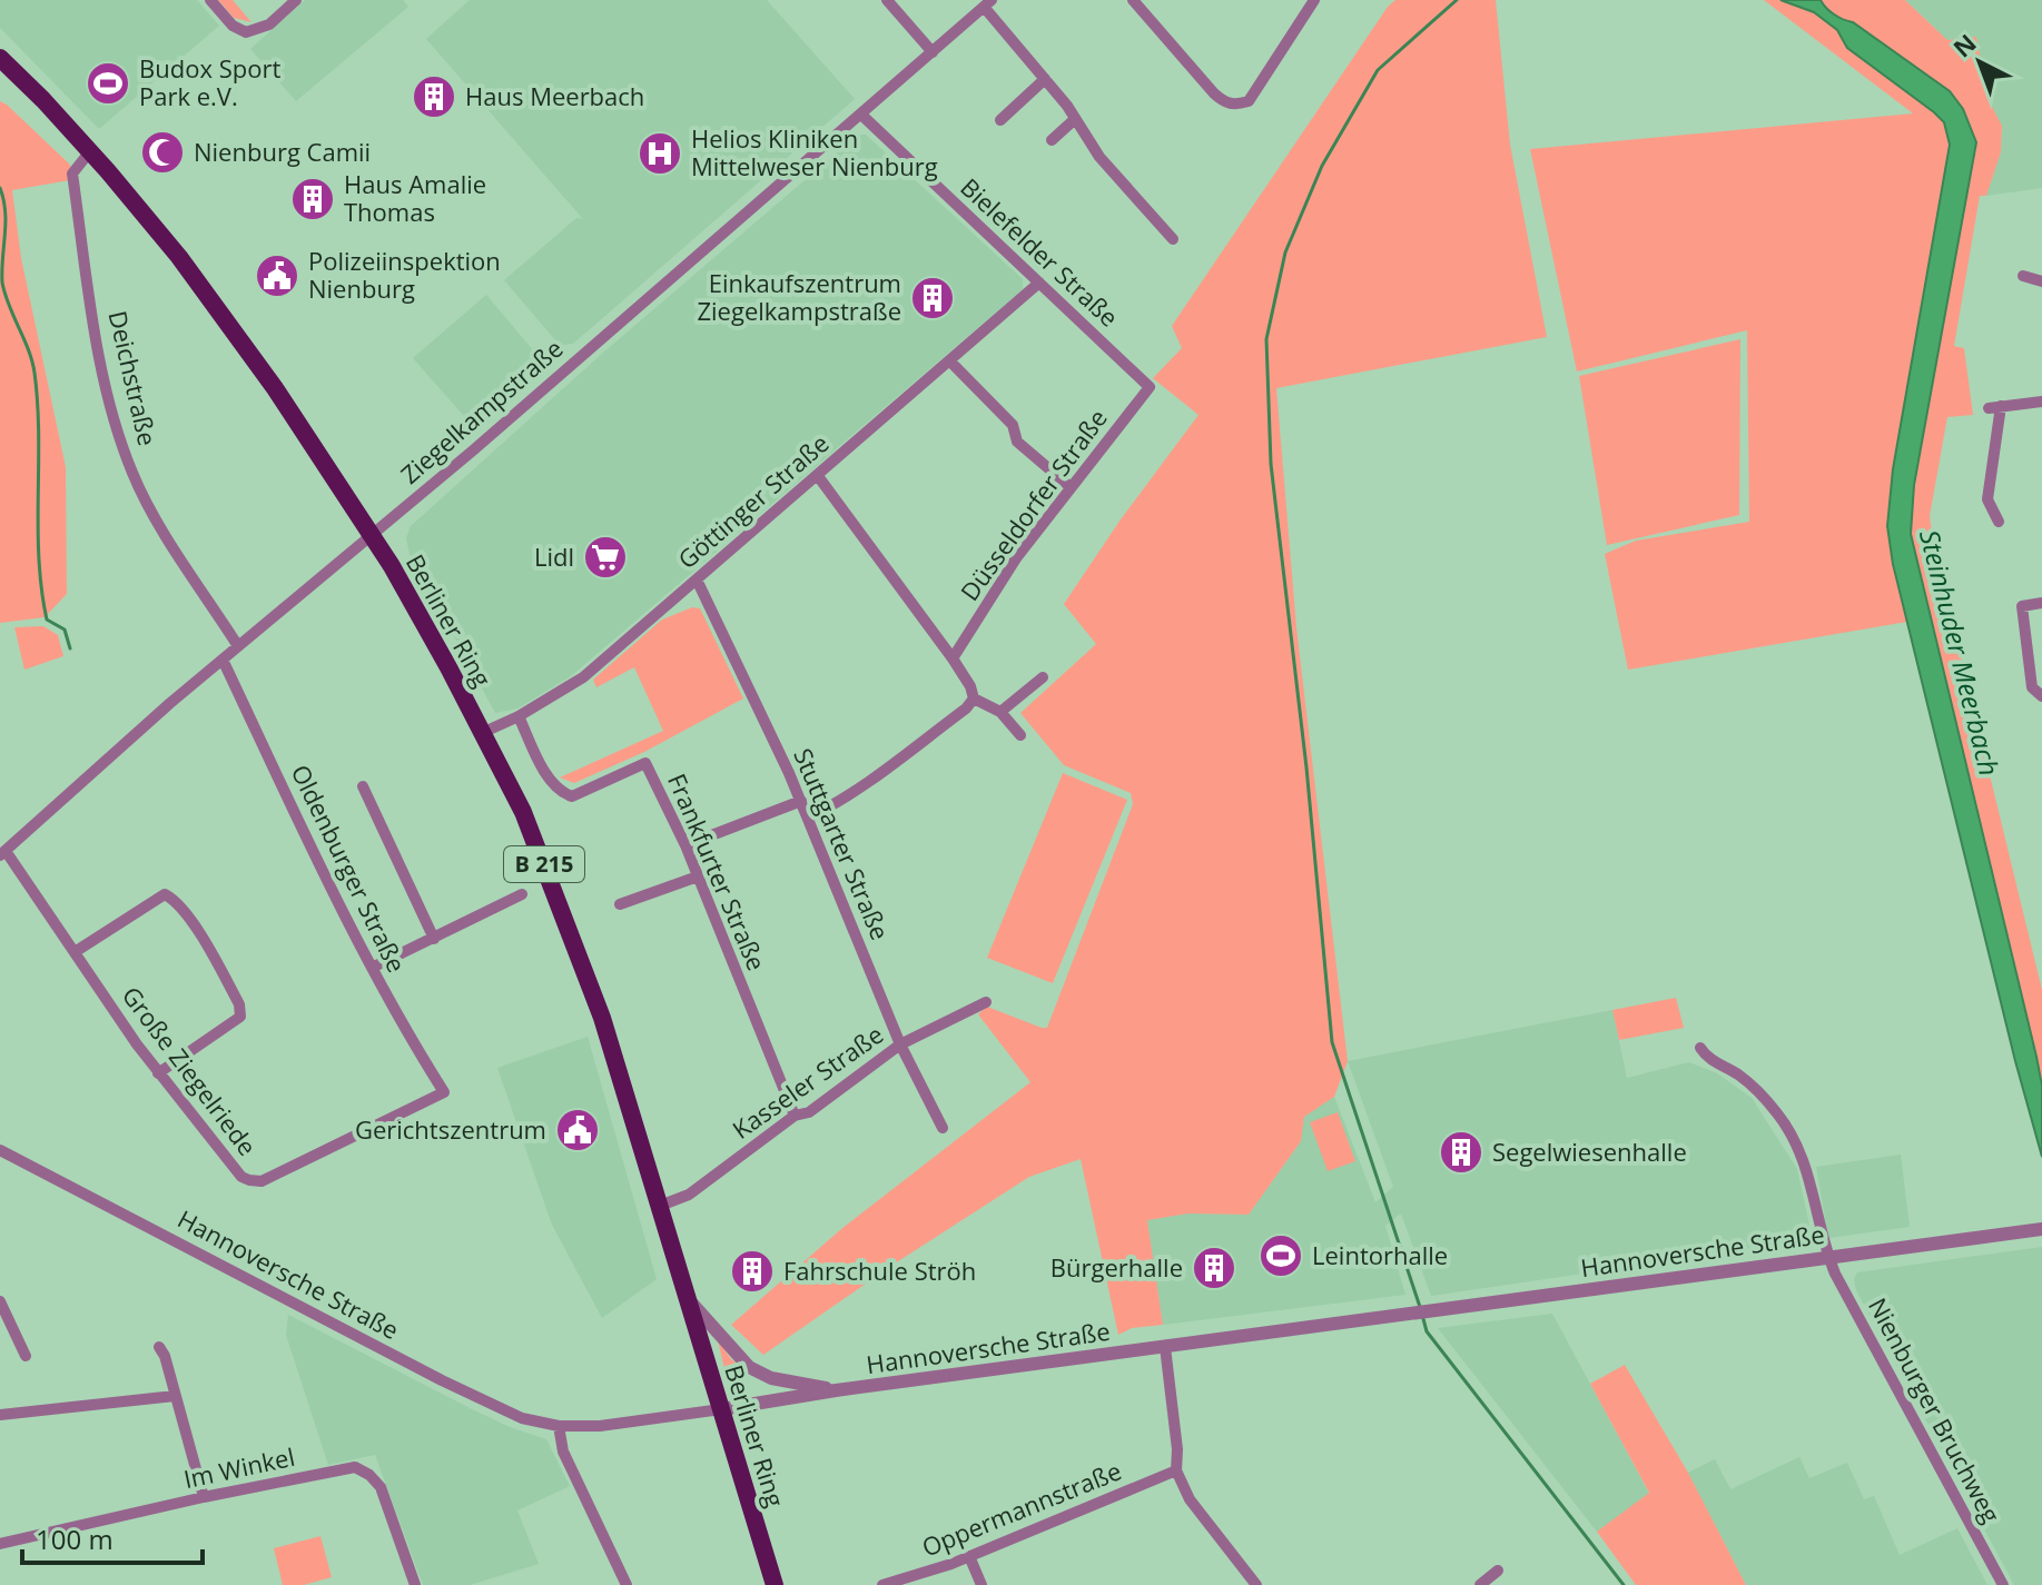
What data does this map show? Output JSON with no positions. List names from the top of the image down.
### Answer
{
  "streets": {
    "main road": ["Berliner Ring", "B 215"],
    "street": [
      "Bielefelder Straße",
      "Deichstraße",
      "Ziegelkampstraße",
      "Göttinger Straße",
      "Düsseldorfer Straße",
      "Stuttgarter Straße",
      "Oldenburger Straße",
      "Frankfurter Straße",
      "Große Ziegelriede",
      "Kasseler Straße",
      "Hannoversche Straße",
      "Nienburger Bruchweg",
      "Im Winkel",
      "Oppermannstraße"
    ]
  },
  "crossings": [
    ["Bielefelder Straße", "Ziegelkampstraße"],
    ["Bielefelder Straße", "Göttinger Straße"],
    ["Bielefelder Straße", "Düsseldorfer Straße"],
    ["Deichstraße", "Ziegelkampstraße"],
    ["Deichstraße", "Berliner Ring"],
    ["Ziegelkampstraße", "Berliner Ring"],
    ["Ziegelkampstraße", "Oldenburger Straße"],
    ["Ziegelkampstraße", "Große Ziegelriede"],
    ["Göttinger Straße", "Berliner Ring"],
    ["Göttinger Straße", "Stuttgarter Straße"],
    ["Göttinger Straße", "Frankfurter Straße"],
    ["Berliner Ring", "Kasseler Straße"],
    ["Berliner Ring", "Hannoversche Straße"],
    ["Stuttgarter Straße", "Kasseler Straße"],
    ["Oldenburger Straße", "Große Ziegelriede"],
    ["Frankfurter Straße", "Kasseler Straße"],
    ["Hannoversche Straße", "Nienburger Bruchweg"]
  ],
  "water": ["Steinhuder Meerbach"],
  "places": {
    "sports": ["Budox Sport Park e.V.", "Leintorhalle"],
    "building": [
      "Haus Meerbach",
      "Haus Amalie Thomas",
      "Einkaufszentrum Ziegelkampstraße",
      "Segelwiesenhalle",
      "Bürgerhalle",
      "Fahrschule Ströh"
    ],
    "mosque": ["Nienburg Camii"],
    "hospital": ["Helios Kliniken Mittelweser Nienburg"],
    "public building": ["Polizeiinspektion Nienburg", "Gerichtszentrum"],
    "supermarket": ["Lidl"]
  },
  "scale_bar": "100 m",
  "north": "top left"
}
